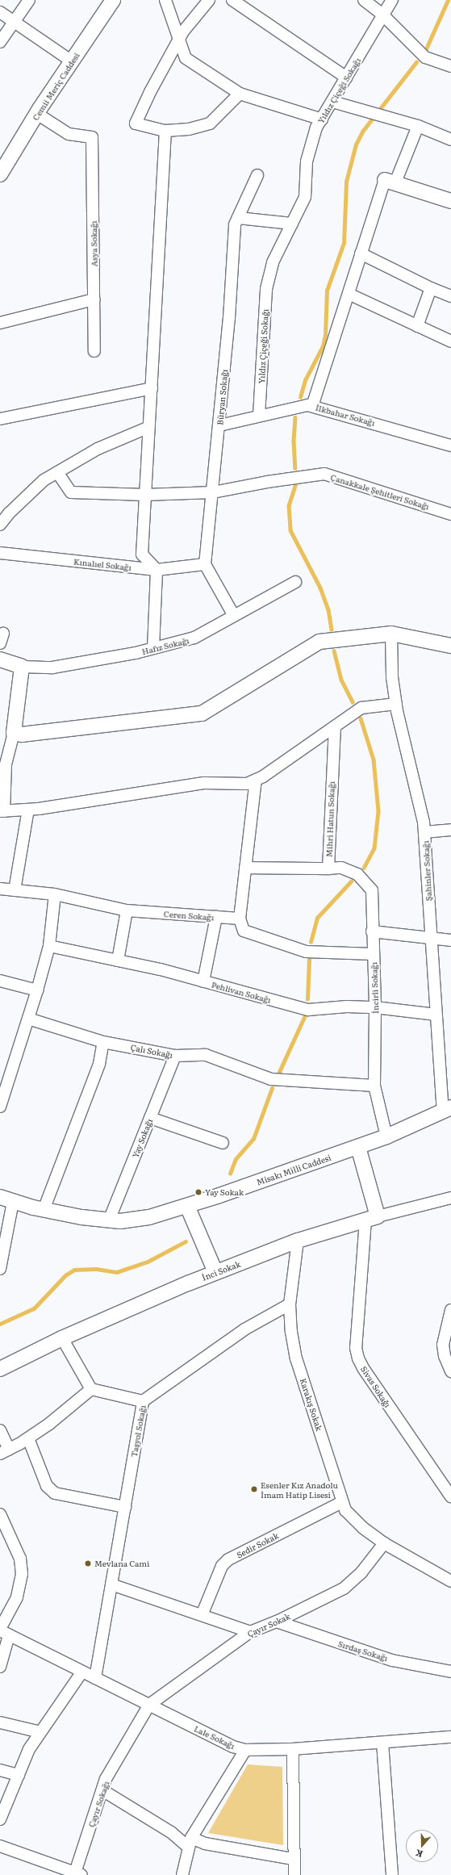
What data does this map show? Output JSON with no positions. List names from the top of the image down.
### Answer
{
  "streets": {
    "street": [
      "Cemii Meriç Caddesi",
      "Yıldız Çiçeği Sokağı",
      "Asya Sokağı",
      "Büryan Sokağı",
      "İlkbahar Sokağı",
      "Çanakkale Şehitleri Sokağı",
      "Kınalıel Sokağı",
      "Hafız Sokağı",
      "Mihri Hatun Sokağı",
      "Şahinler Sokağı",
      "Ceren Sokağı",
      "İncirli Sokağı",
      "Pehlivan Sokağı",
      "Çalı Sokağı",
      "Yay Sokağı",
      "Misakı Milli Caddesi",
      "İnci Sokak",
      "Sivas Sokağı",
      "Karakış Sokak",
      "Taşyol Sokağı",
      "Sedir Sokak",
      "Çayır Sokak",
      "Sırdaş Sokağı",
      "Lale Sokağı",
      "Çayır Sokağı"
    ]
  },
  "crossings": [
    ["Cemii Meriç Caddesi", "Asya Sokağı"],
    ["Yıldız Çiçeği Sokağı", "İlkbahar Sokağı"],
    ["Büryan Sokağı", "İlkbahar Sokağı"],
    ["Büryan Sokağı", "Çanakkale Şehitleri Sokağı"],
    ["Büryan Sokağı", "Kınalıel Sokağı"],
    ["Mihri Hatun Sokağı", "İncirli Sokağı"],
    ["Şahinler Sokağı", "Pehlivan Sokağı"],
    ["Şahinler Sokağı", "Misakı Milli Caddesi"],
    ["İncirli Sokağı", "Pehlivan Sokağı"],
    ["İncirli Sokağı", "Çalı Sokağı"],
    ["İncirli Sokağı", "Misakı Milli Caddesi"],
    ["Çalı Sokağı", "Yay Sokağı"],
    ["Yay Sokağı", "Misakı Milli Caddesi"],
    ["Misakı Milli Caddesi", "Sivas Sokağı"],
    ["İnci Sokak", "Sivas Sokağı"],
    ["Karakış Sokak", "Taşyol Sokağı"],
    ["Karakış Sokak", "Sedir Sokak"],
    ["Karakış Sokak", "Çayır Sokak"],
    ["Taşyol Sokağı", "Lale Sokağı"],
    ["Çayır Sokak", "Sırdaş Sokağı"],
    ["Çayır Sokak", "Lale Sokağı"],
    ["Çayır Sokak", "Çayır Sokağı"],
    ["Lale Sokağı", "Çayır Sokağı"]
  ],
  "places": ["Yay Sokak", "Esenler Kız Anadolu İmam Hatip Lisesi", "Mevlana Cami"],
  "north": "bottom"
}
